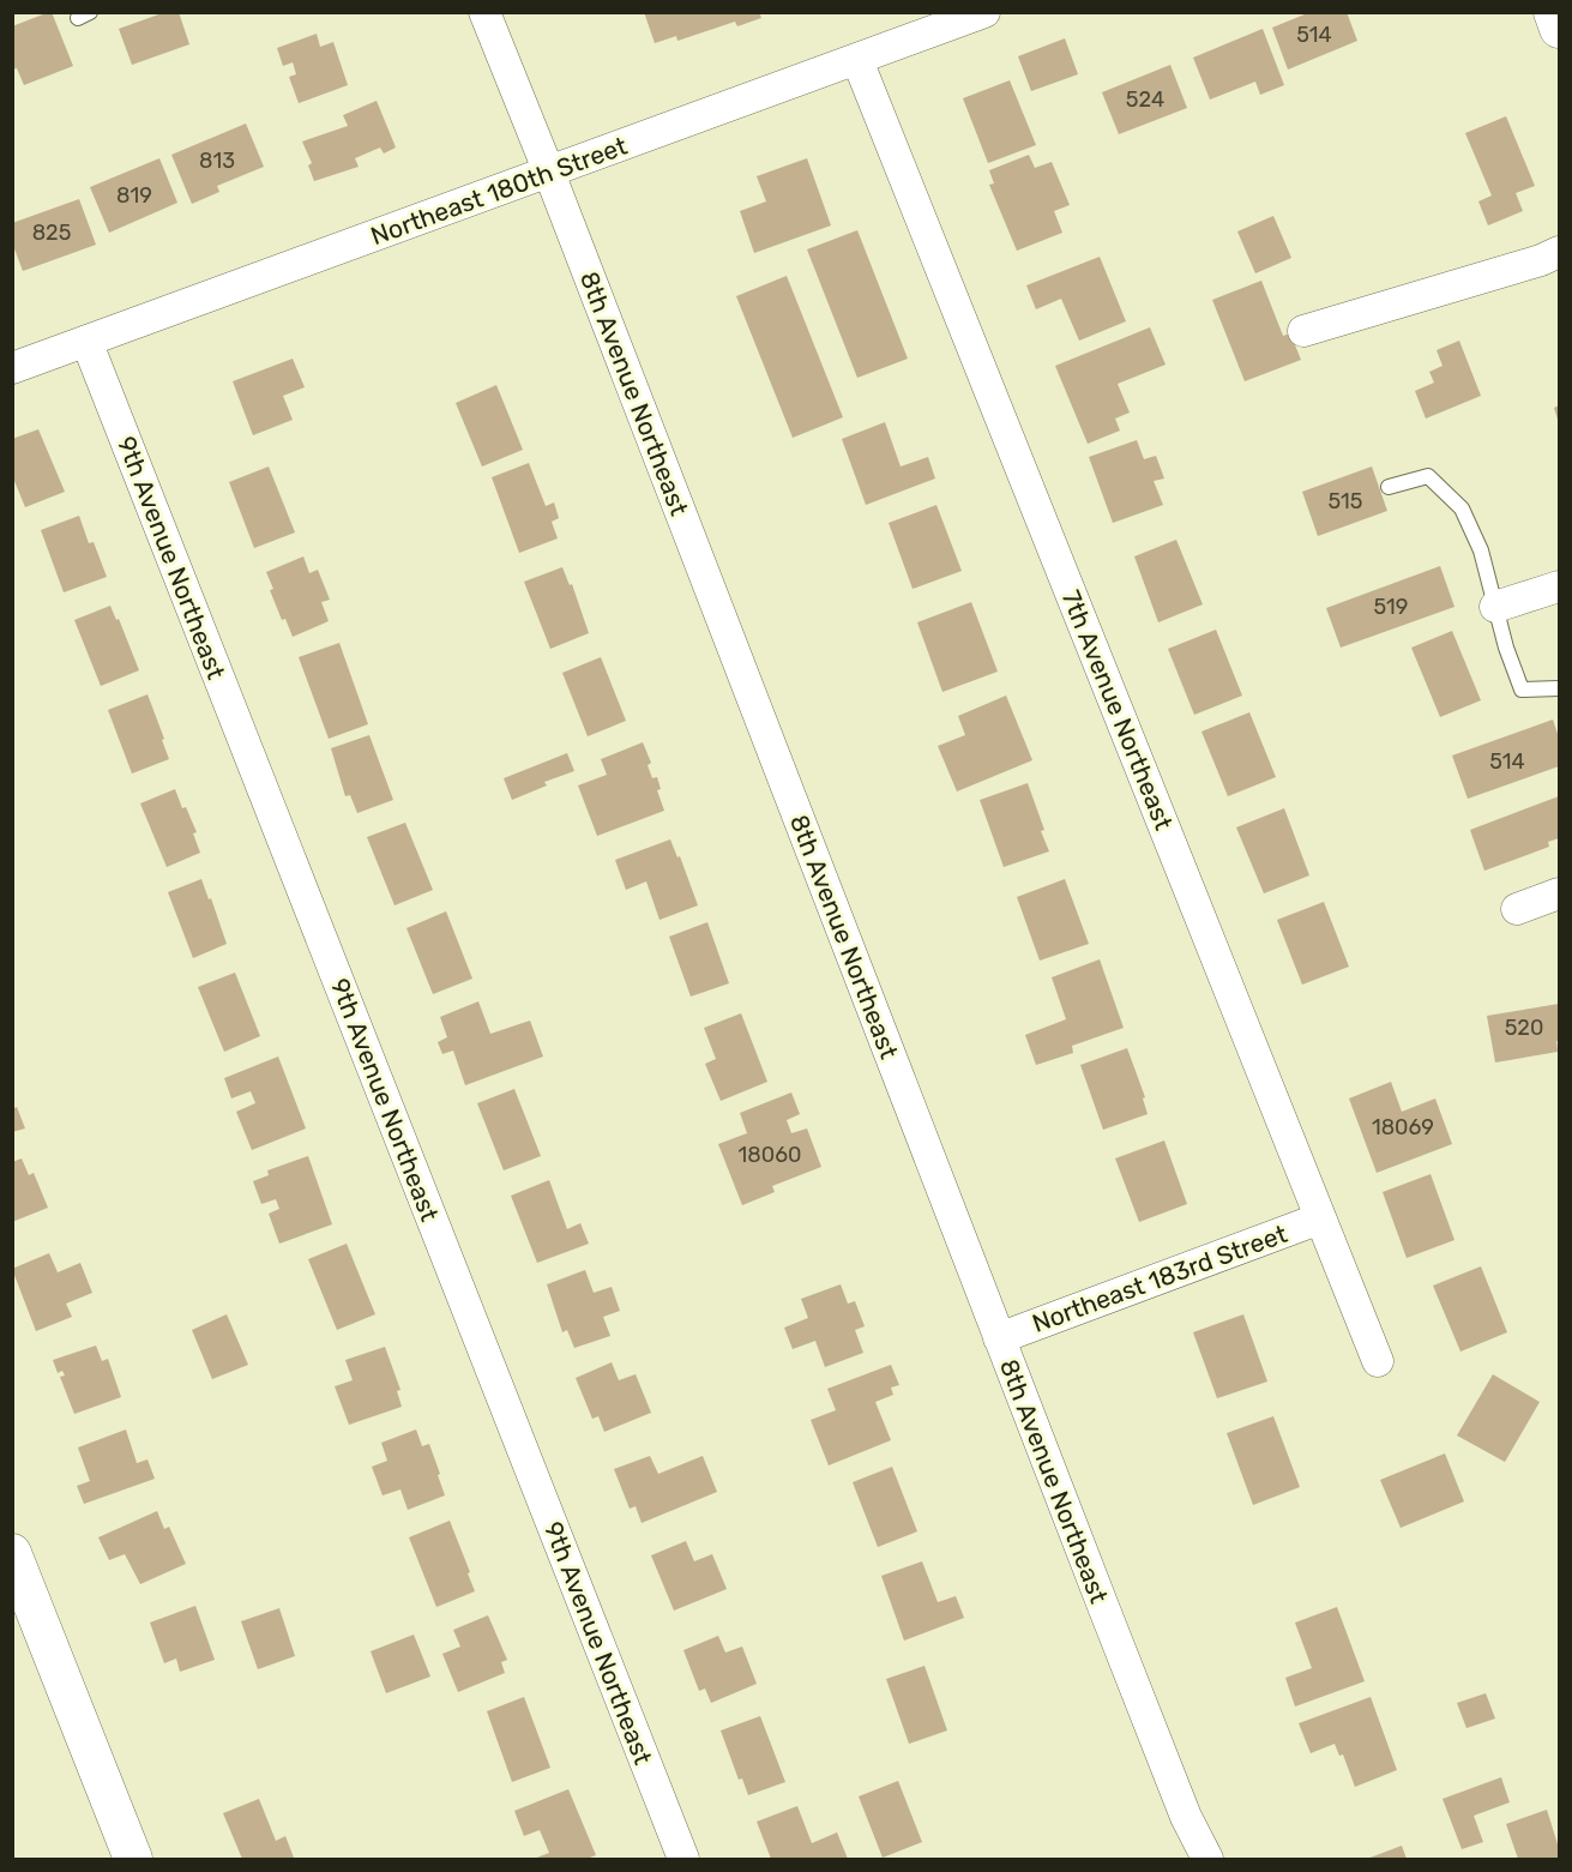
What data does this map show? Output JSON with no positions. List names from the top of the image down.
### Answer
{
  "streets": {
    "street": [
      "Northeast 180th Street",
      "8th Avenue Northeast",
      "9th Avenue Northeast",
      "7th Avenue Northeast",
      "Northeast 183rd Street"
    ]
  },
  "crossings": [
    ["Northeast 180th Street", "8th Avenue Northeast"],
    ["Northeast 180th Street", "9th Avenue Northeast"],
    ["Northeast 180th Street", "7th Avenue Northeast"],
    ["8th Avenue Northeast", "Northeast 183rd Street"],
    ["7th Avenue Northeast", "Northeast 183rd Street"]
  ],
  "house_numbers": [
    "514",
    "524",
    "813",
    "819",
    "825",
    "515",
    "519",
    "514",
    "520",
    "18069",
    "18060"
  ]
}
